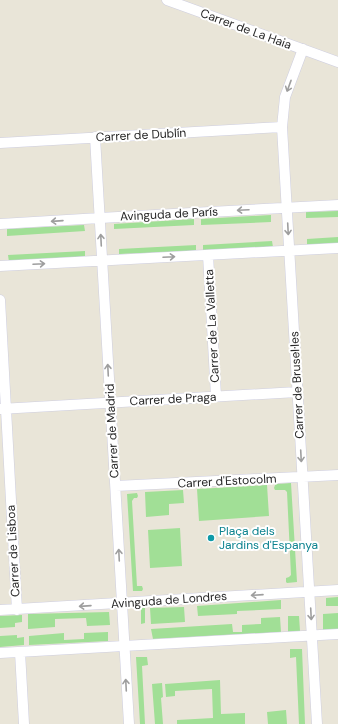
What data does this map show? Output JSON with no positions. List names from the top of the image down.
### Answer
{
  "streets": {
    "street": [
      "Carrer de La Haia",
      "Carrer de Dublín",
      "Avinguda de París",
      "Carrer de La Valletta",
      "Carrer de Brusel·les",
      "Carrer de Praga",
      "Carrer de Madrid",
      "Carrer d'Estocolm",
      "Carrer de Lisboa",
      "Avinguda de Londres"
    ]
  },
  "crossings": [
    ["Carrer de La Haia", "Carrer de Brusel·les"],
    ["Carrer de Dublín", "Carrer de Brusel·les"],
    ["Carrer de Dublín", "Carrer de Madrid"],
    ["Avinguda de París", "Carrer de Brusel·les"],
    ["Avinguda de París", "Carrer de Madrid"],
    ["Carrer de La Valletta", "Carrer de Praga"],
    ["Carrer de Brusel·les", "Carrer de Praga"],
    ["Carrer de Brusel·les", "Carrer d'Estocolm"],
    ["Carrer de Brusel·les", "Avinguda de Londres"],
    ["Carrer de Praga", "Carrer de Madrid"],
    ["Carrer de Praga", "Carrer de Lisboa"],
    ["Carrer de Madrid", "Carrer d'Estocolm"],
    ["Carrer de Madrid", "Avinguda de Londres"],
    ["Carrer de Lisboa", "Avinguda de Londres"]
  ],
  "one_way": ["Carrer de Brusel·les", "Carrer de Madrid"],
  "places": ["Plaça dels Jardins d'Espanya"]
}
